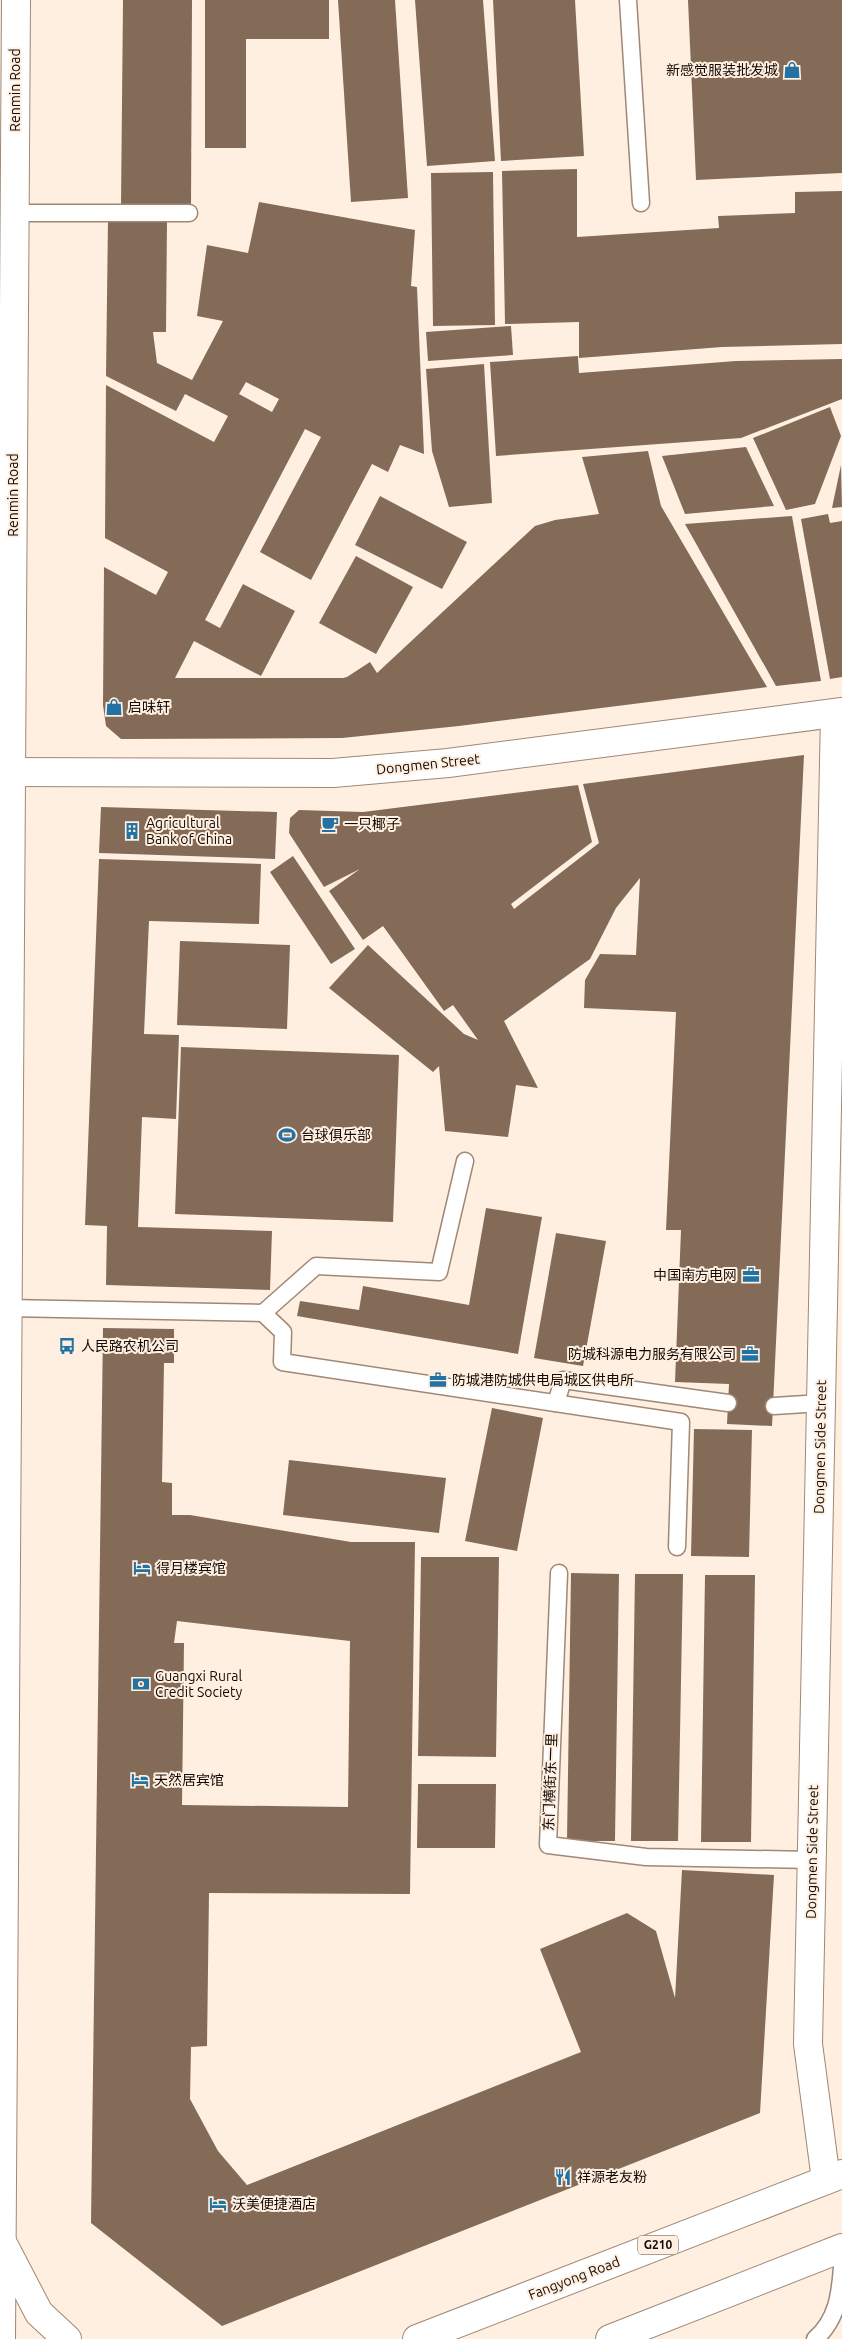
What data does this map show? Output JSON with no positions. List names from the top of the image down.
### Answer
{
  "streets": {
    "main road": [
      "Renmin Road",
      "Dongmen Street",
      "Dongmen Side Street",
      "G210",
      "Fangyong Road"
    ],
    "lane": ["东门横街东一里"]
  },
  "crossings": [
    ["Renmin Road", "Dongmen Street"],
    ["Dongmen Street", "Dongmen Side Street"],
    ["Dongmen Side Street", "东门横街东一里"],
    ["Dongmen Side Street", "Fangyong Road"]
  ],
  "places": {
    "shop": ["新感觉服装批发城", "启味轩"],
    "cafe": ["一只椰子"],
    "building": ["Agricultural Bank of China"],
    "sports": ["台球俱乐部"],
    "office": ["中国南方电网", "防城科源电力服务有限公司", "防城港防城供电局城区供电所"],
    "bus stop": ["人民路农机公司"],
    "hotel": ["得月楼宾馆", "天然居宾馆", "沃美便捷酒店"],
    "bank": ["Guangxi Rural Credit Society"],
    "restaurant": ["祥源老友粉"]
  }
}
